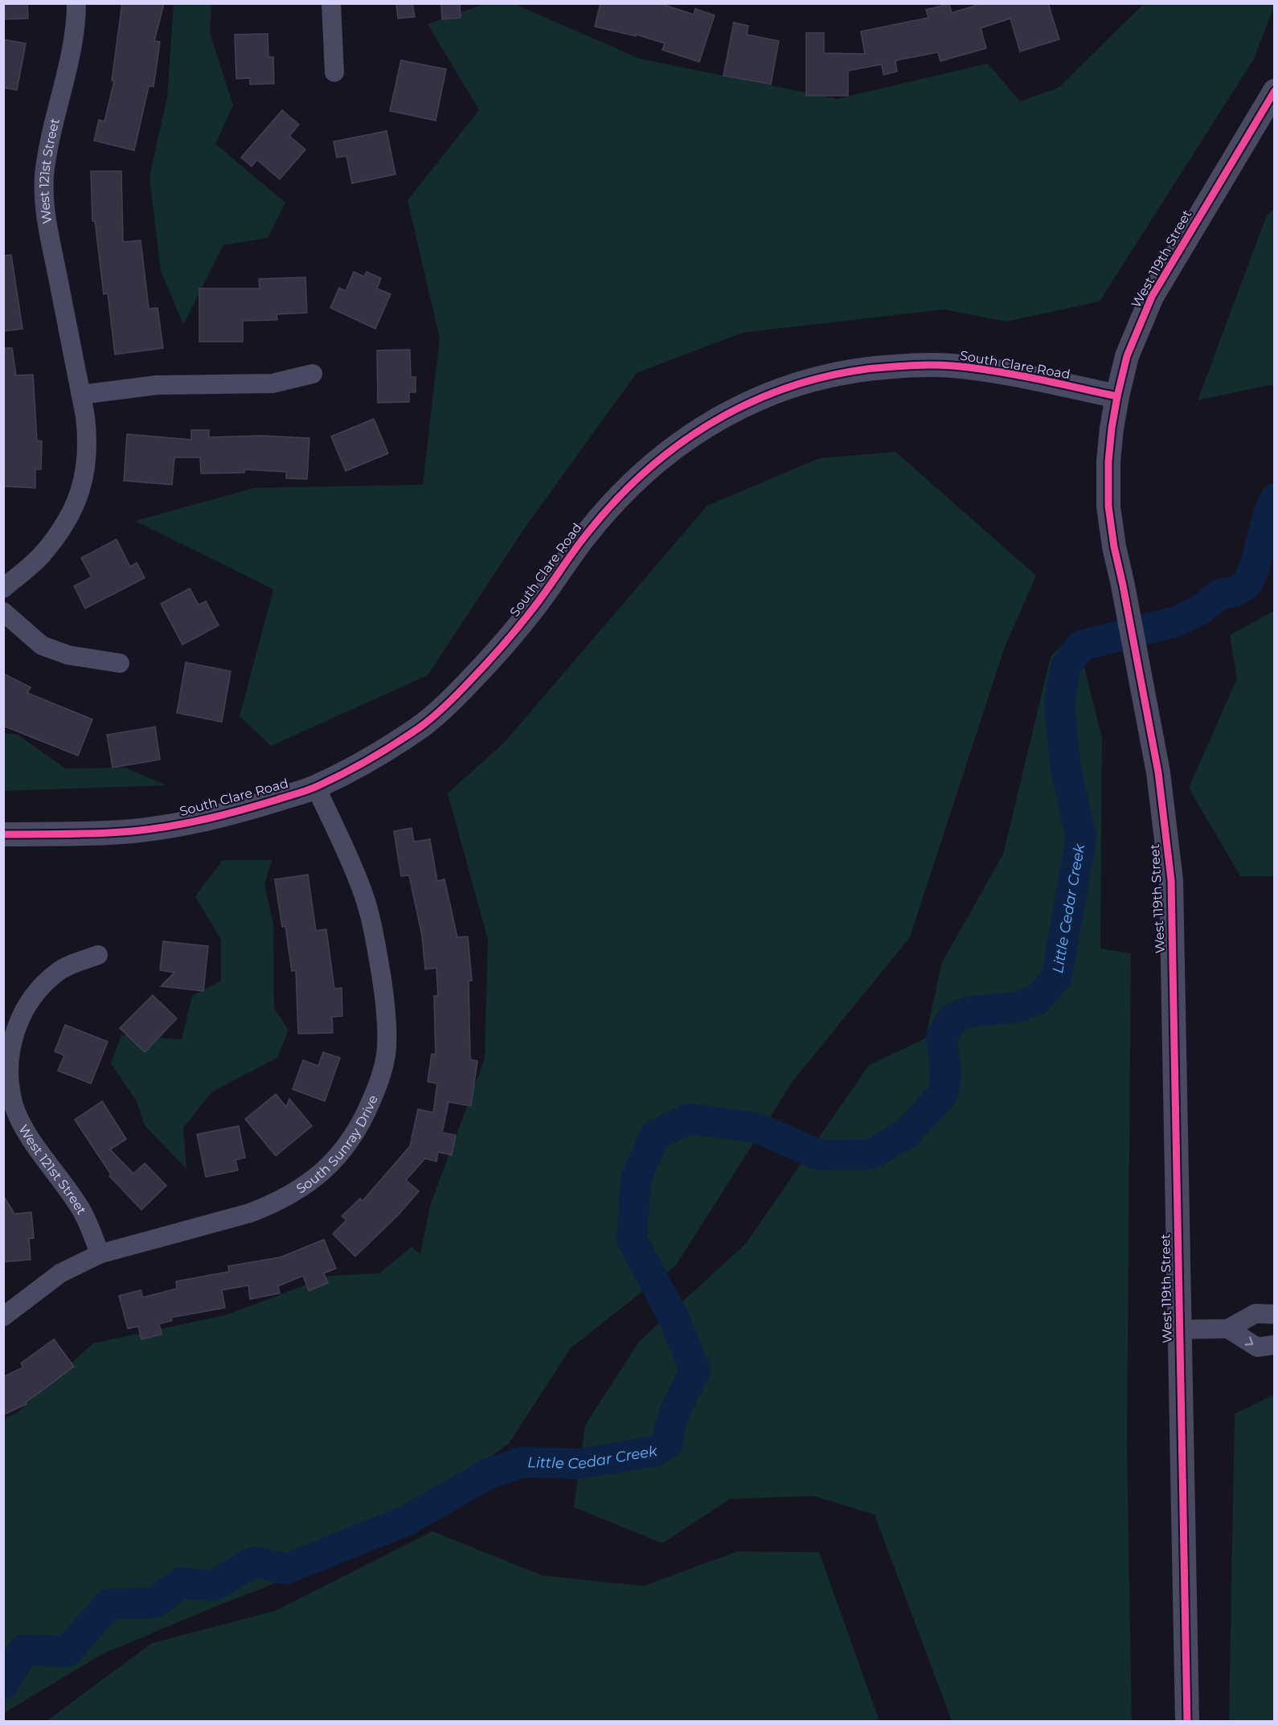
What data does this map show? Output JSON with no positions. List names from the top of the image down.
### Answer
{
  "streets": {
    "street": [
      "West 121st Street",
      "West 119th Street",
      "South Clare Road",
      "South Sunray Drive"
    ]
  },
  "crossings": [
    ["West 121st Street", "South Sunray Drive"],
    ["West 119th Street", "South Clare Road"],
    ["South Clare Road", "South Sunray Drive"]
  ],
  "water": ["Little Cedar Creek"]
}
